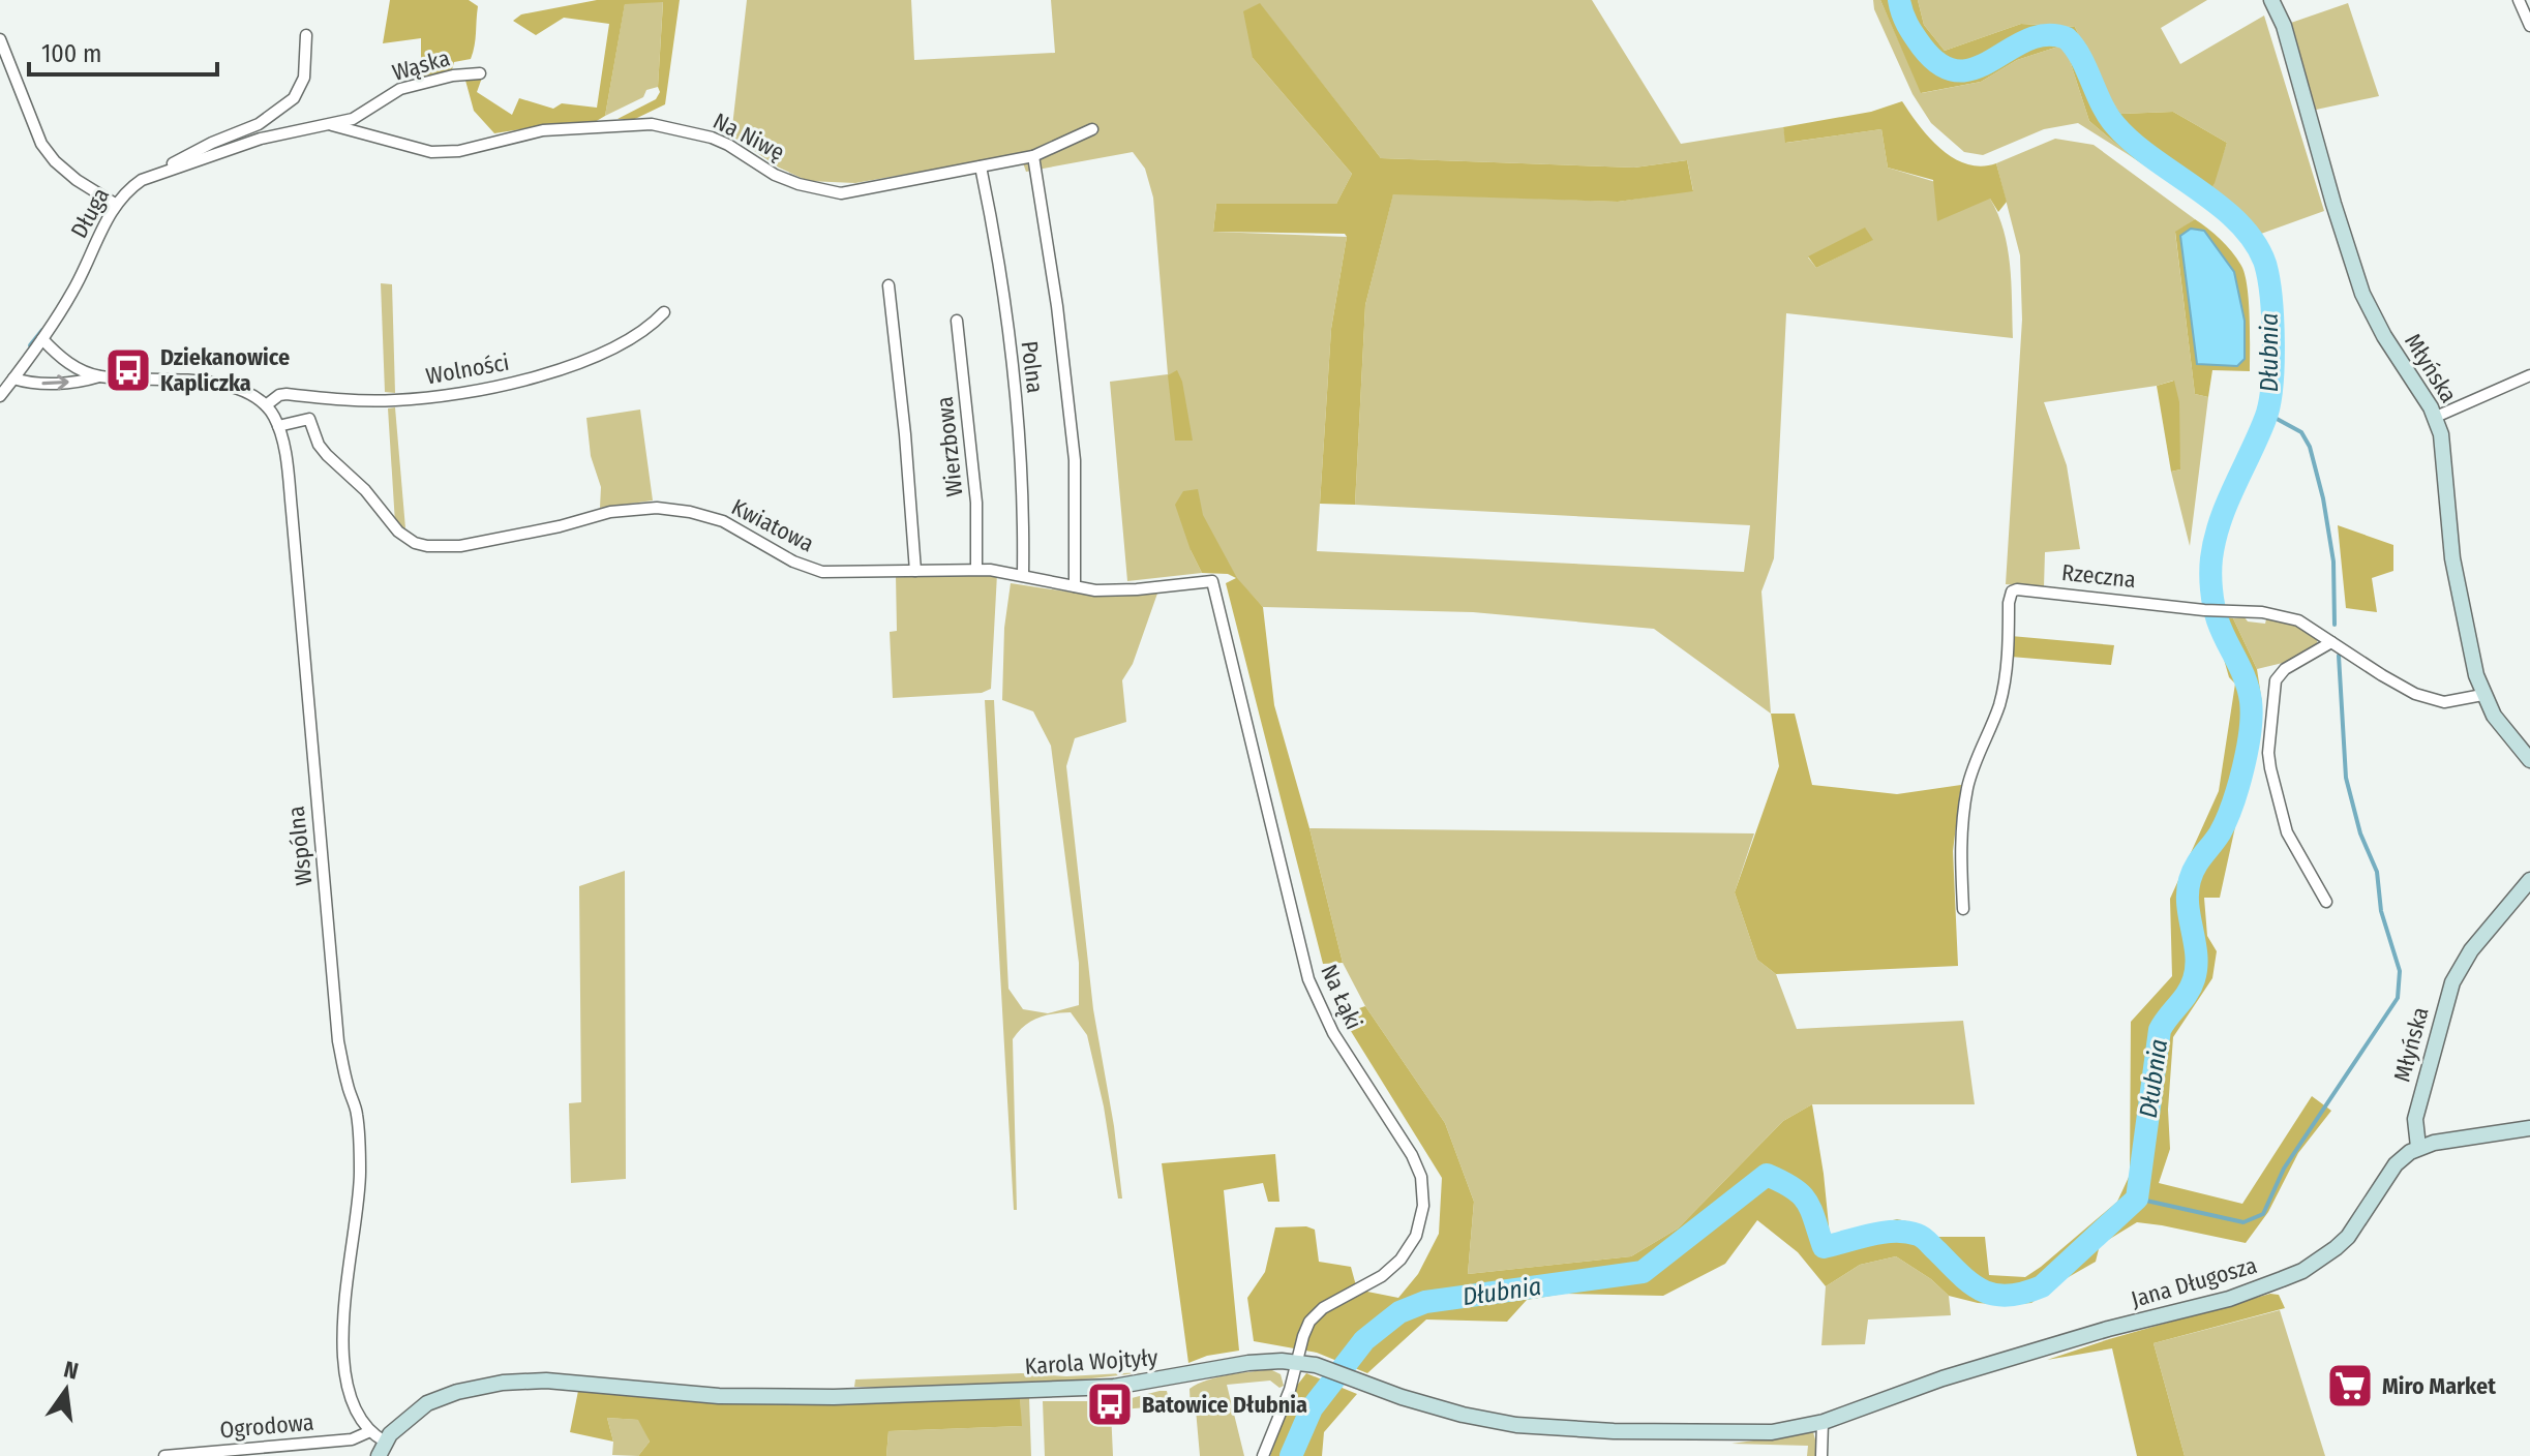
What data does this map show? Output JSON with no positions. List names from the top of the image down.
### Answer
{
  "streets": {
    "street": [
      "Wąska",
      "Na Niwę",
      "Długa",
      "Polna",
      "Młyńska",
      "Wolności",
      "Wierzbowa",
      "Kwiatowa",
      "Rzeczna",
      "Wspólna",
      "Na Łąki",
      "Jana Długosza",
      "Karola Wojtyły",
      "Ogrodowa"
    ]
  },
  "crossings": [
    ["Wąska", "Na Niwę"],
    ["Wąska", "Długa"],
    ["Na Niwę", "Długa"],
    ["Na Niwę", "Polna"],
    ["Polna", "Kwiatowa"],
    ["Młyńska", "Rzeczna"],
    ["Młyńska", "Jana Długosza"],
    ["Wolności", "Wspólna"],
    ["Wierzbowa", "Kwiatowa"],
    ["Kwiatowa", "Wspólna"],
    ["Kwiatowa", "Na Łąki"],
    ["Wspólna", "Karola Wojtyły"],
    ["Wspólna", "Ogrodowa"],
    ["Na Łąki", "Karola Wojtyły"],
    ["Jana Długosza", "Karola Wojtyły"]
  ],
  "water": ["Dłubnia"],
  "places": {
    "bus stop": ["Dziekanowice Kapliczka", "Batowice Dłubnia"],
    "supermarket": ["Miro Market"]
  },
  "scale_bar": "100 m",
  "north": "top"
}
